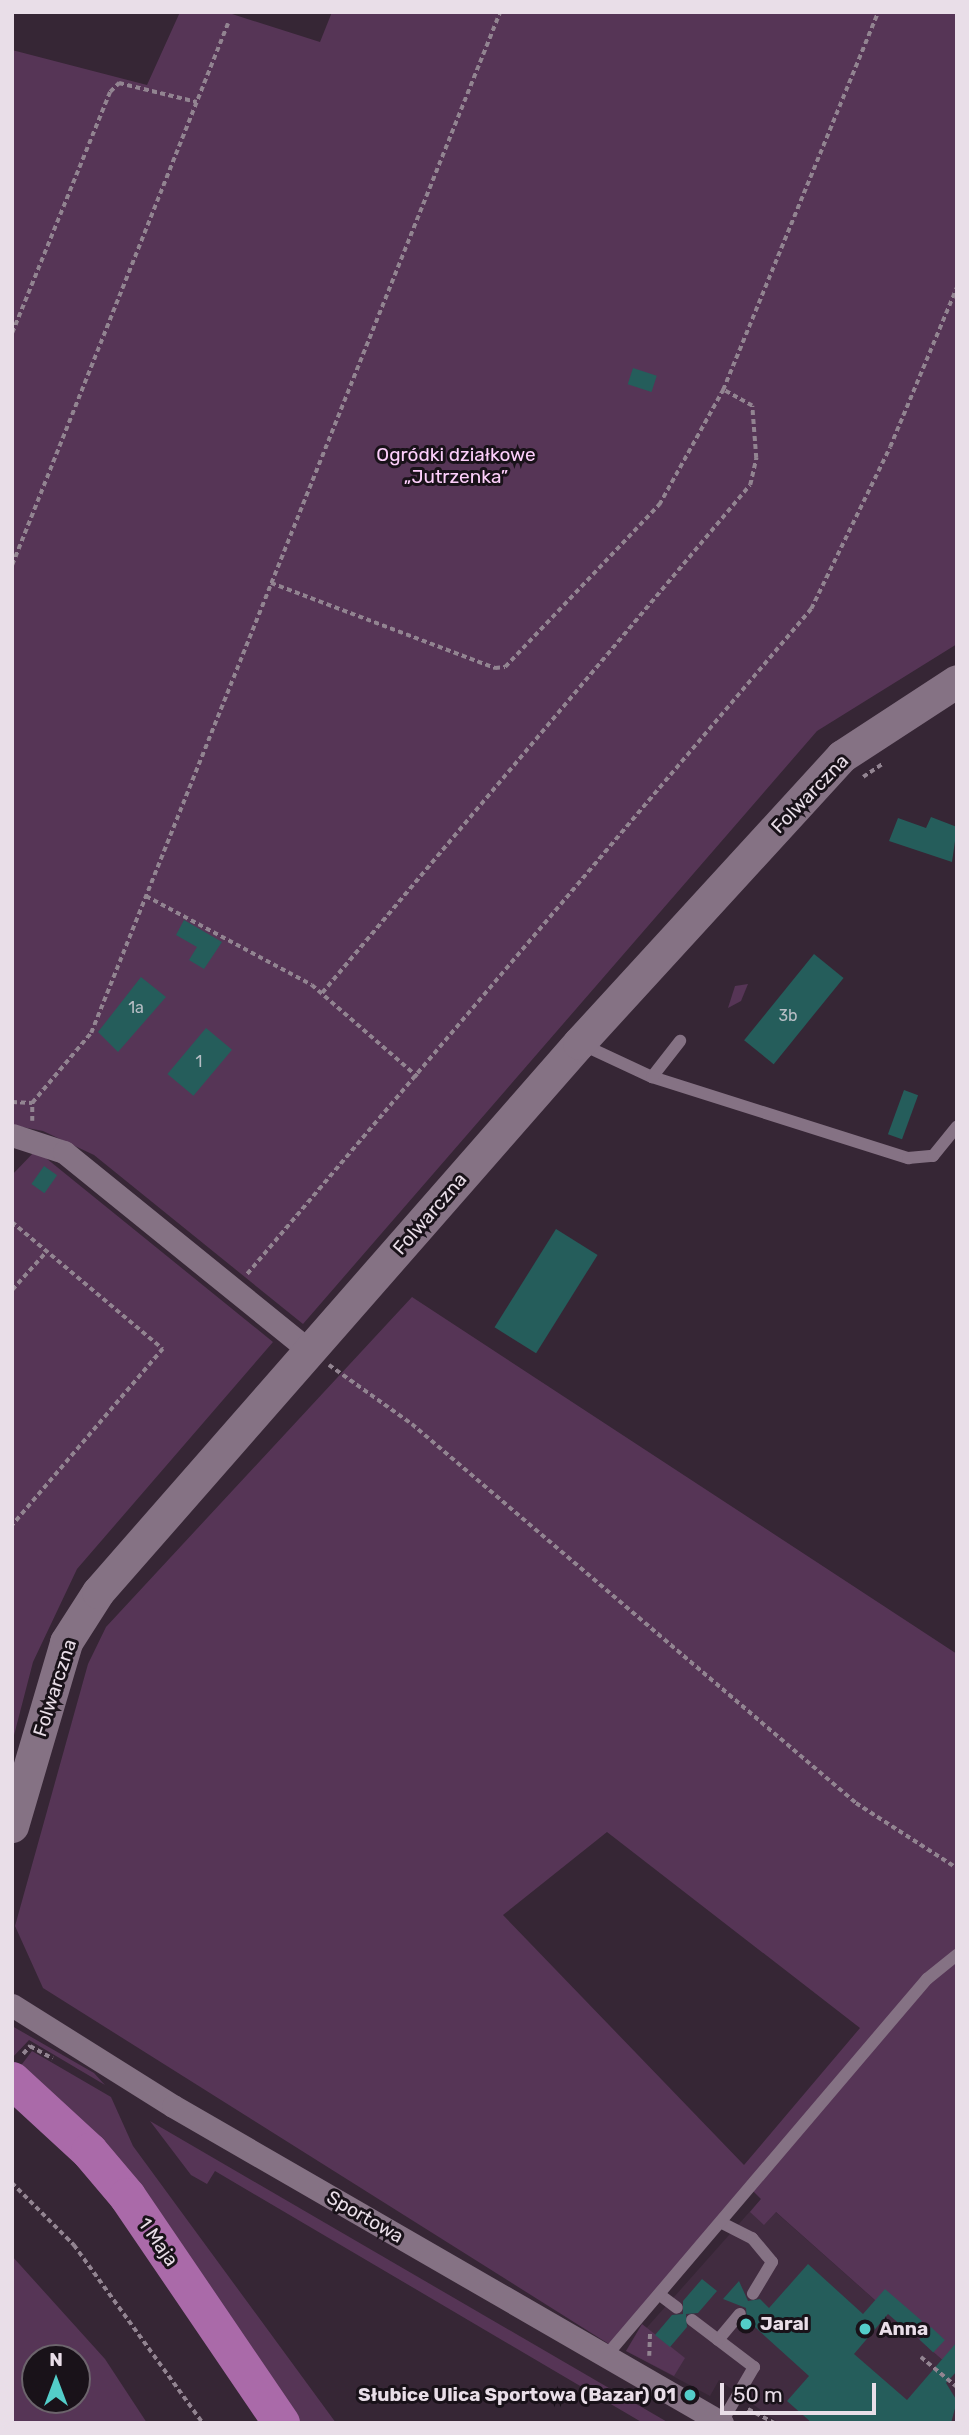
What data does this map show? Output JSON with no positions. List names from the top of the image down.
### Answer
{
  "streets": {
    "main road": ["1 Maja"],
    "street": ["Folwarczna", "Sportowa"]
  },
  "parks": ["Ogródki działkowe „Jutrzenka”"],
  "places": ["Jaral", "Anna", "Słubice Ulica Sportowa (Bazar) 01"],
  "house_numbers": ["1a", "3b", "1"],
  "scale_bar": "50 m",
  "north": "top"
}
